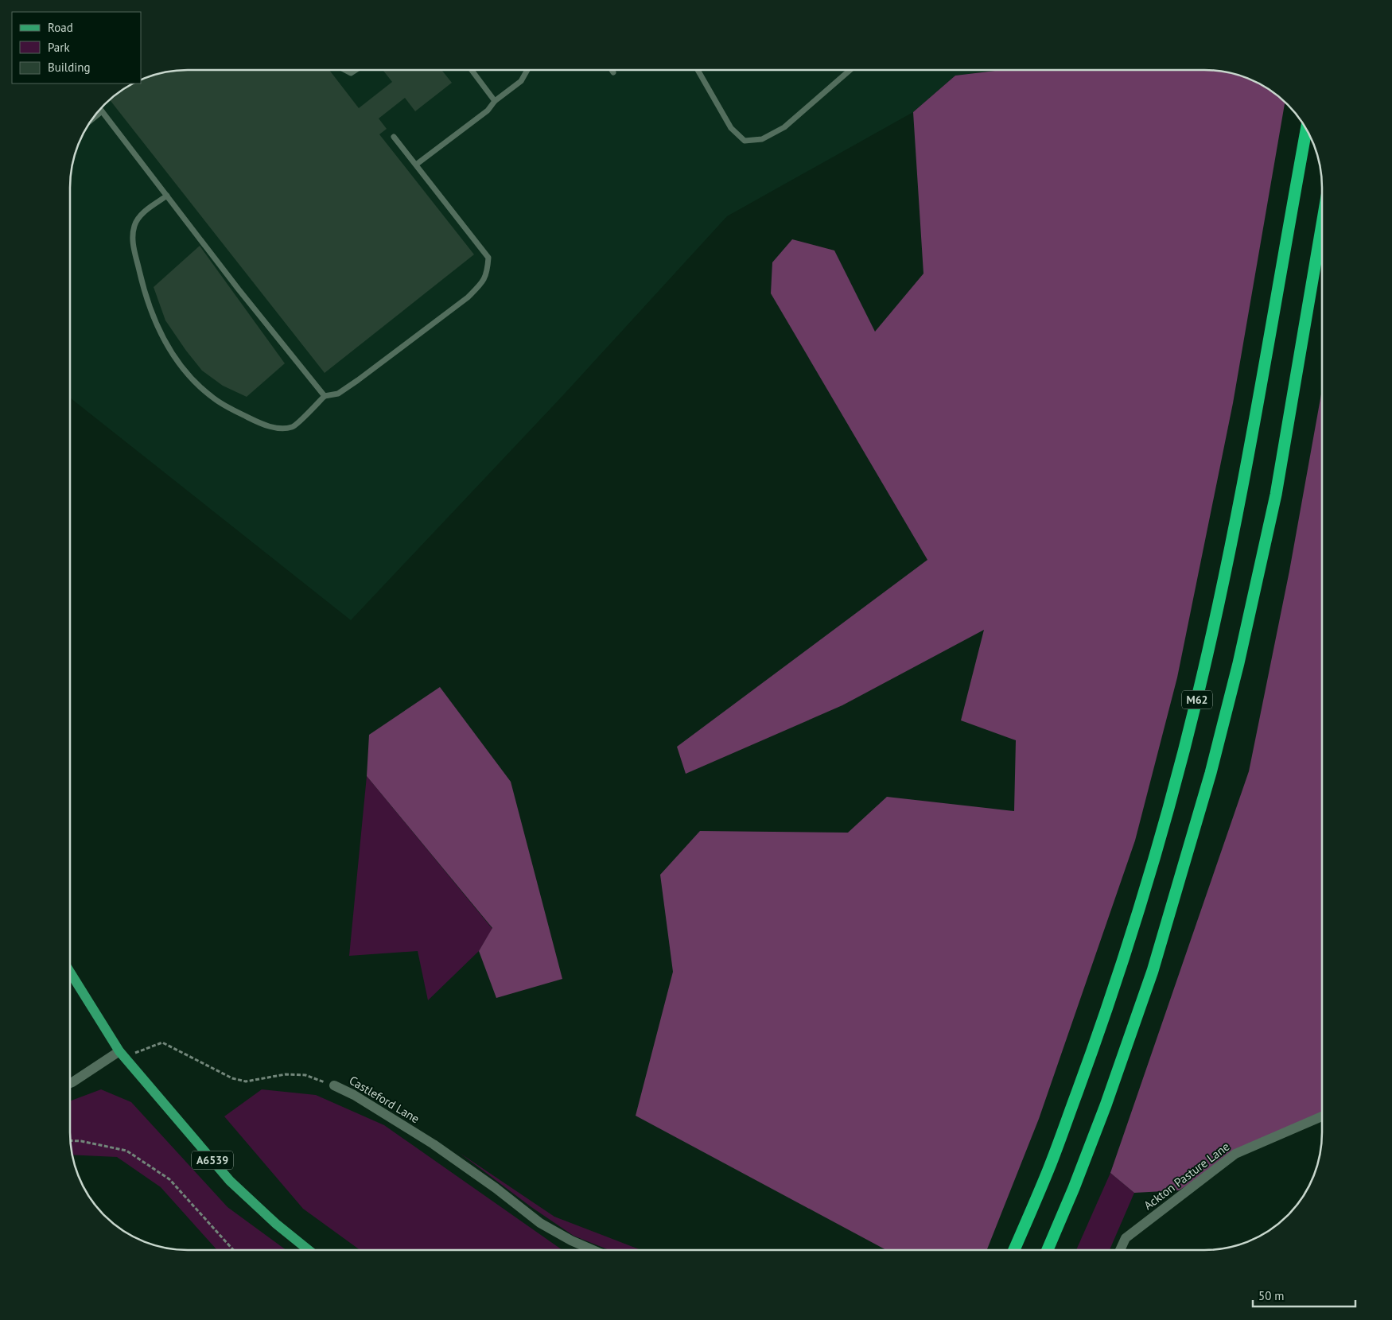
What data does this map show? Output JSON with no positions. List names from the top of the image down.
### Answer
{
  "streets": {
    "highway": ["M62"],
    "main road": ["A6539"],
    "street": ["Castleford Lane", "Ackton Pasture Lane"]
  },
  "crossings": [
    ["Castleford Lane", "A6539"]
  ],
  "legend": ["Road", "Park", "Building"],
  "scale_bar": "50 m"
}
